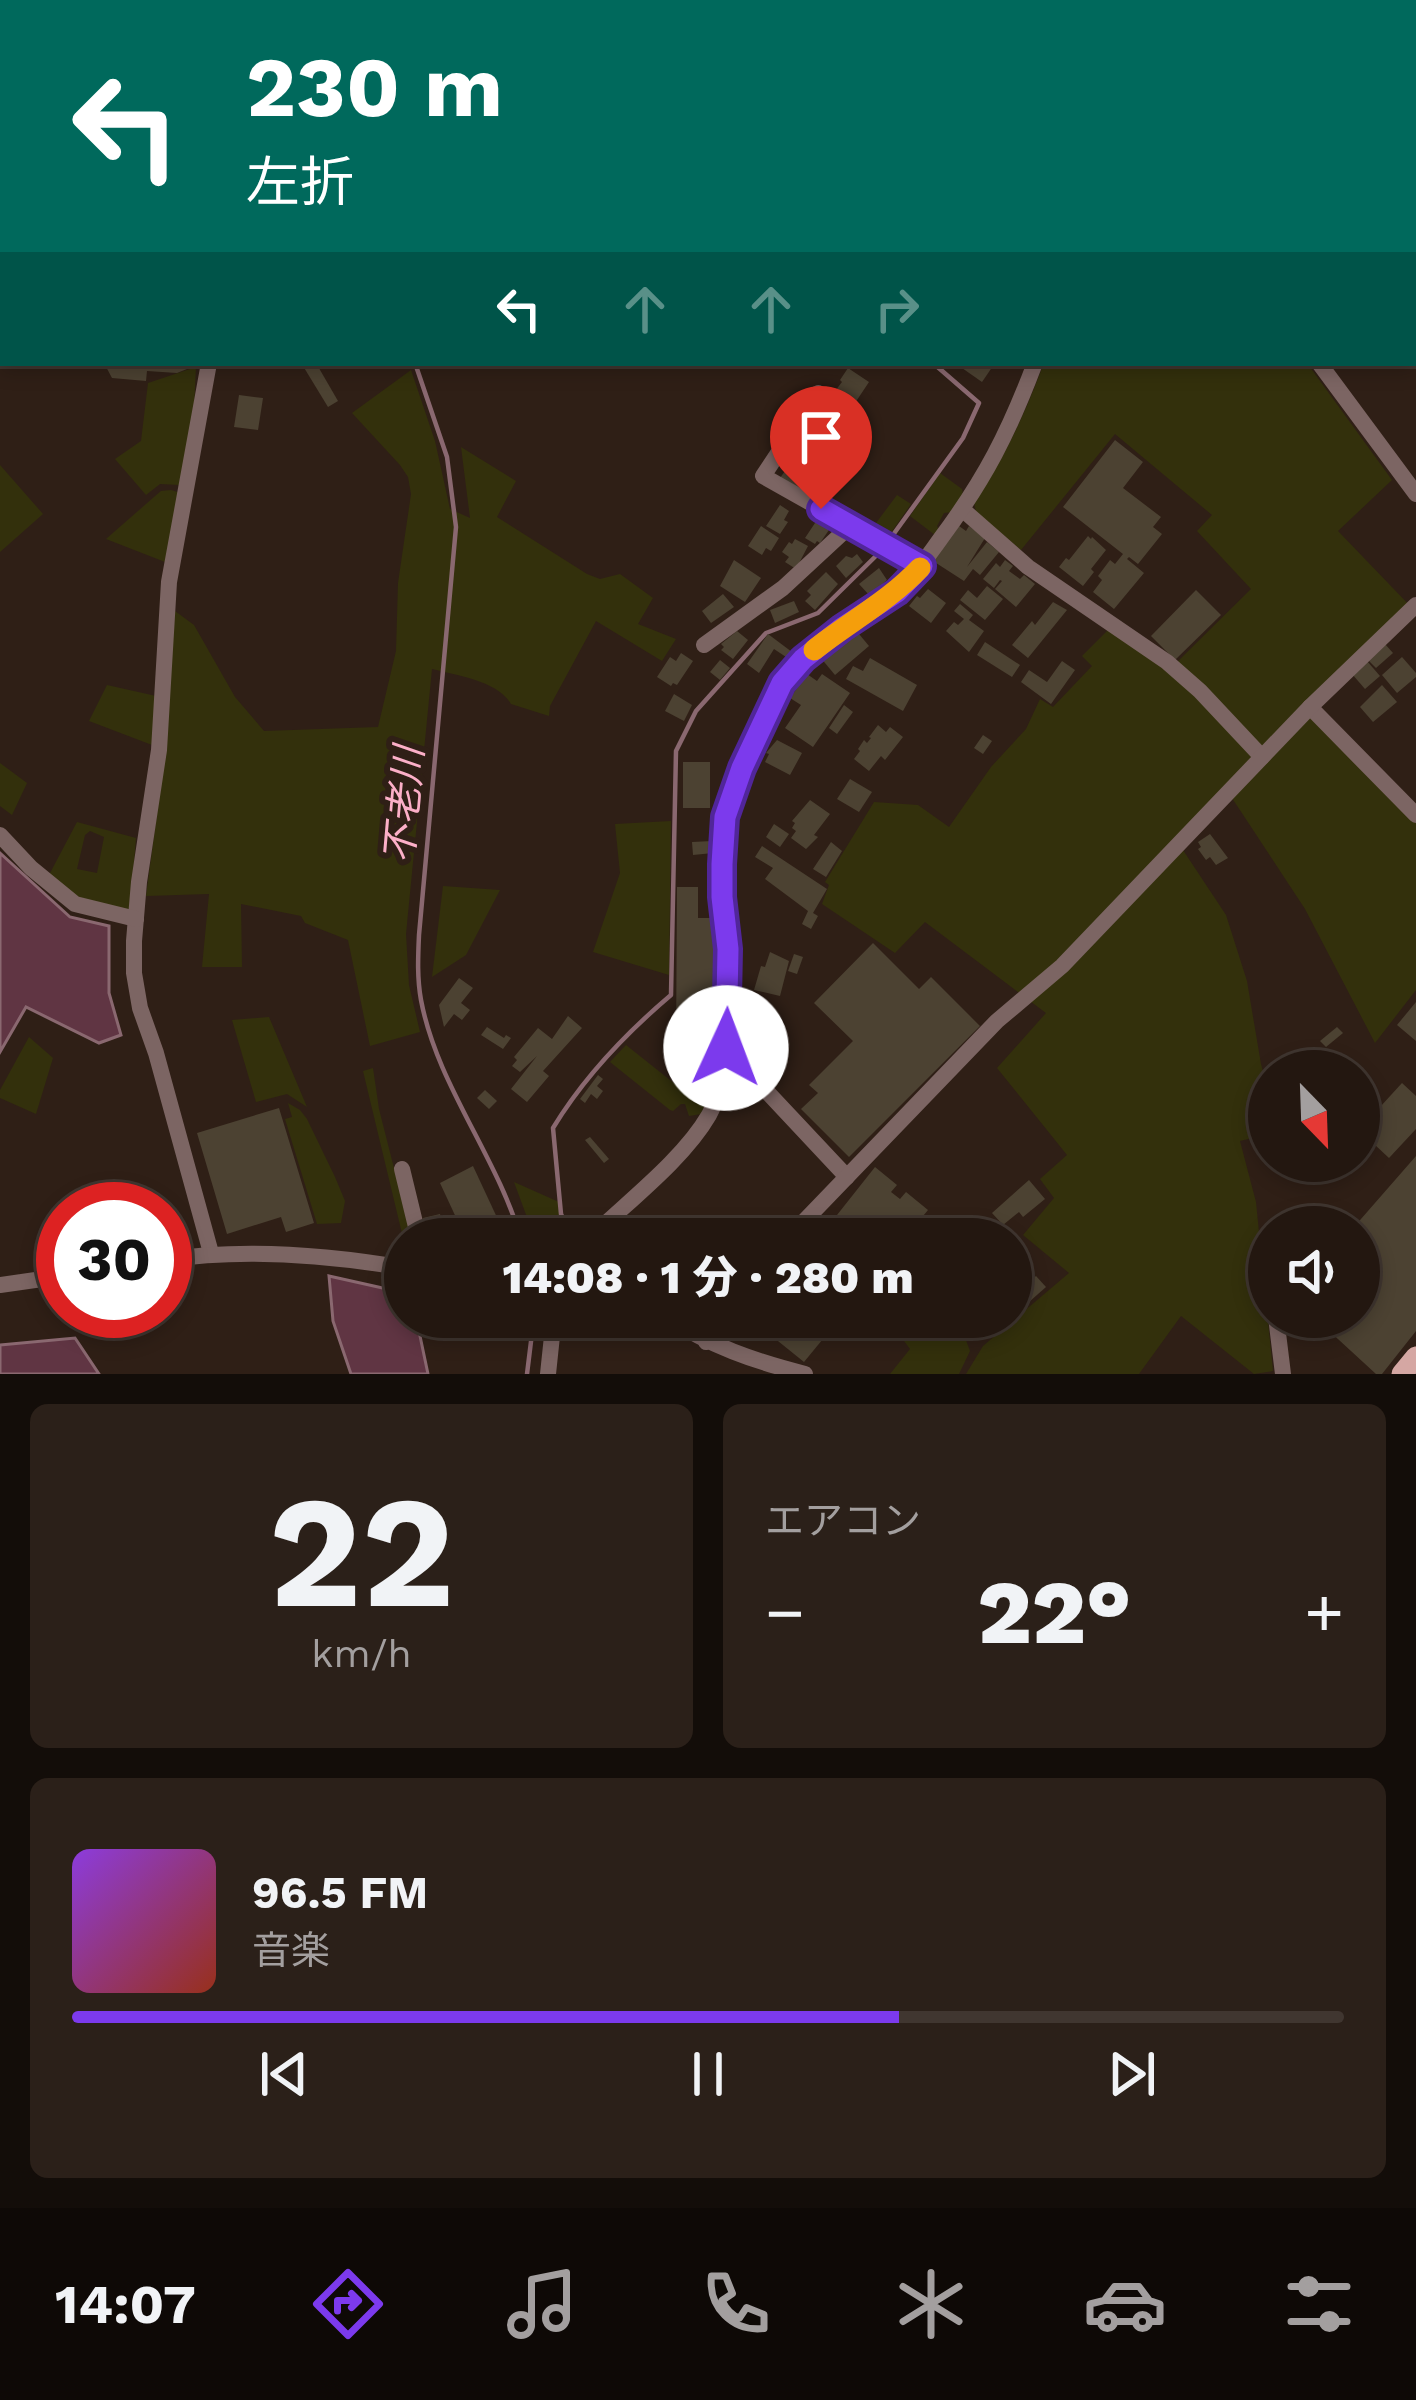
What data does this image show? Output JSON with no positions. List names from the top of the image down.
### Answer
{
  "water": ["不老川"],
  "north": "bottom right",
  "page": {
    "turn": ["230 m", "左折"],
    "limit": "30",
    "trip": "14:08 · 1 分 · 280 m",
    "tile": [
      ["22", "km/h"],
      "エアコン"
    ],
    "heat": ["−", "22°", "+"],
    "song": ["96.5 FM", "音楽"],
    "tabs": "14:07"
  }
}
